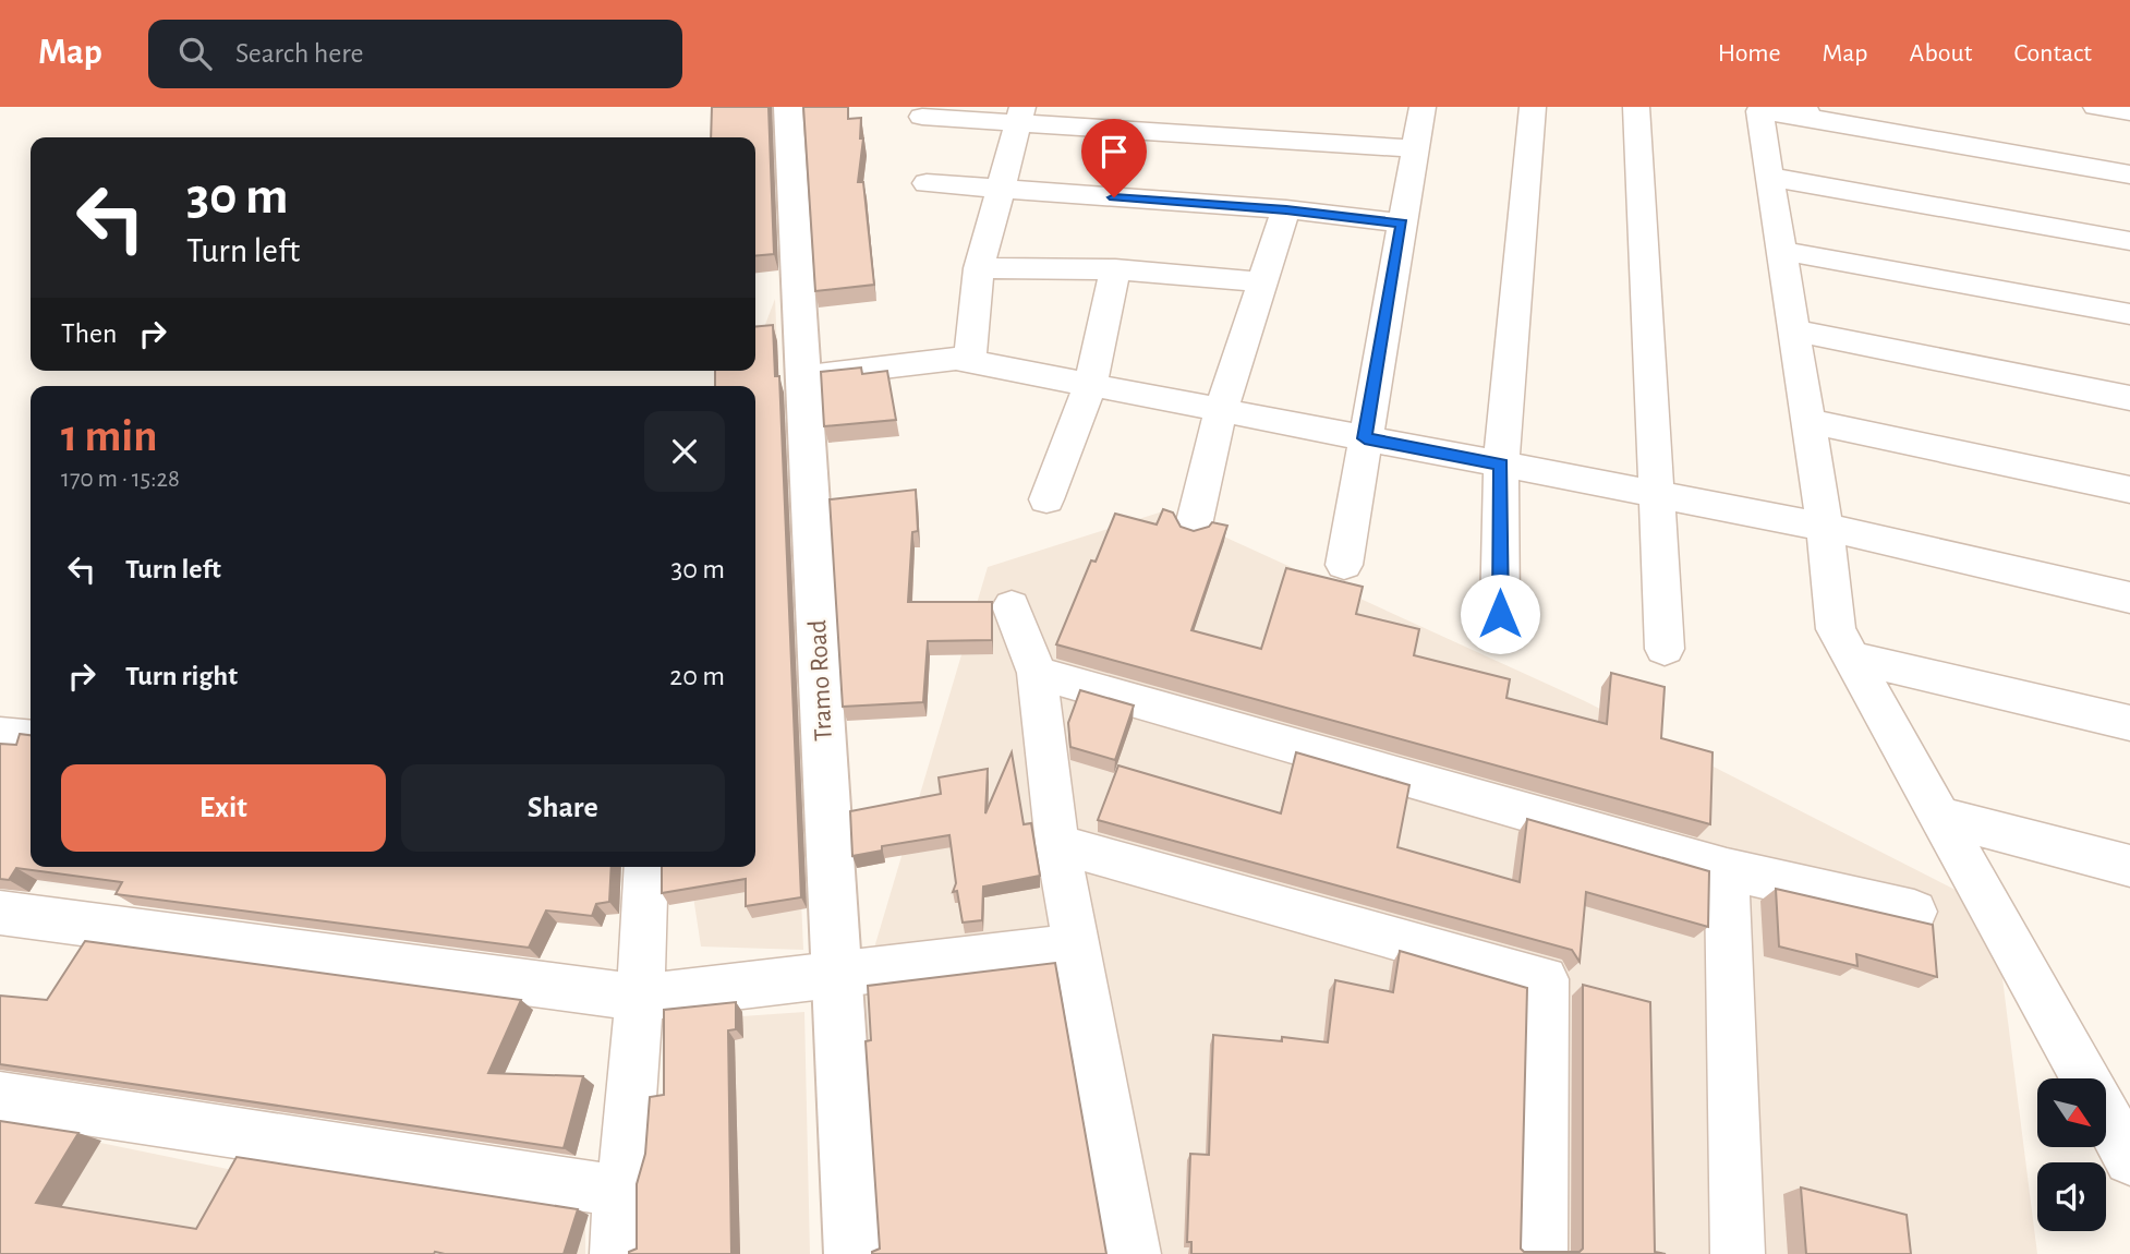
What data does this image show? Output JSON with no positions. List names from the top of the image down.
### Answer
{
  "streets": {
    "street": ["Tramo Road"]
  },
  "north": "bottom right",
  "page": {
    "header": "Map",
    "search": "Search here",
    "nav": [
      "Home",
      "Map",
      "About",
      "Contact"
    ],
    "turn": ["30 m", "Turn left"],
    "then": "Then",
    "heading": ["1 min", "170 m · 15:28"],
    "list": [
      {
        "name": "Turn left",
        "value": "30 m"
      },
      {
        "name": "Turn right",
        "value": "20 m"
      }
    ],
    "buttons": ["Exit", "Share"]
  }
}
